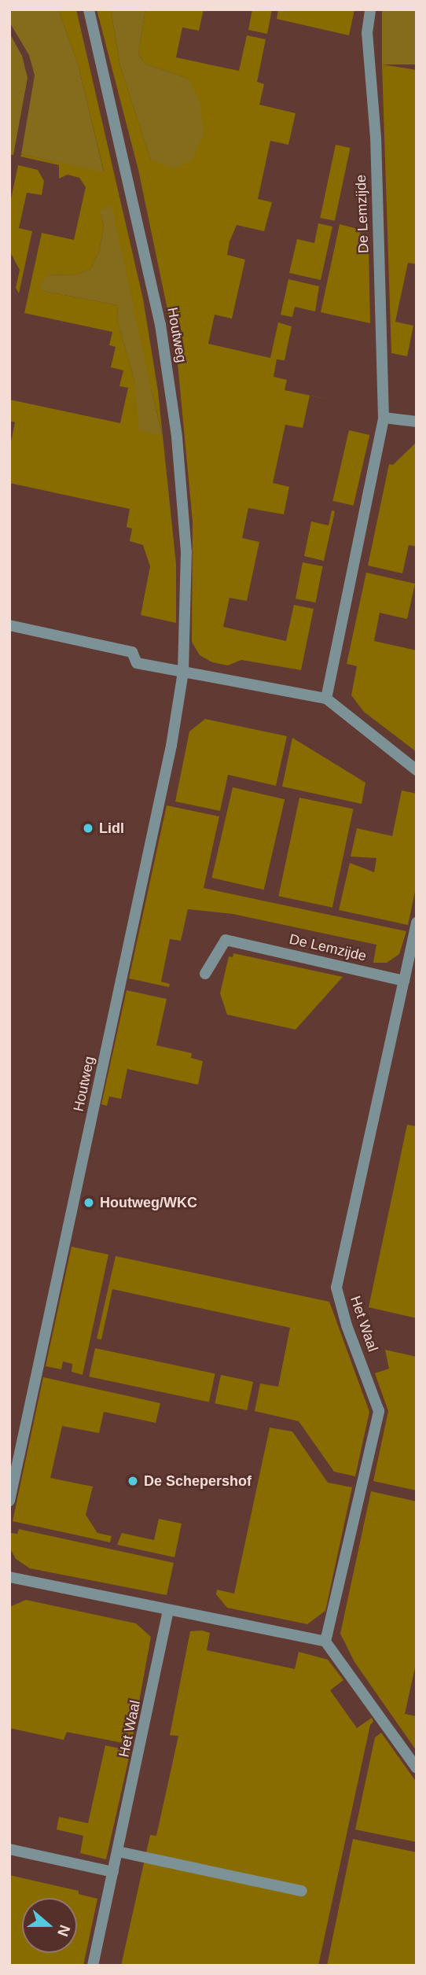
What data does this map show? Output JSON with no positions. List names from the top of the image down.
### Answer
{
  "streets": {
    "street": ["De Lemzijde", "Houtweg", "Het Waal"]
  },
  "crossings": [
    ["De Lemzijde", "Het Waal"]
  ],
  "places": ["Lidl", "Houtweg/WKC", "De Schepershof"],
  "north": "right"
}
